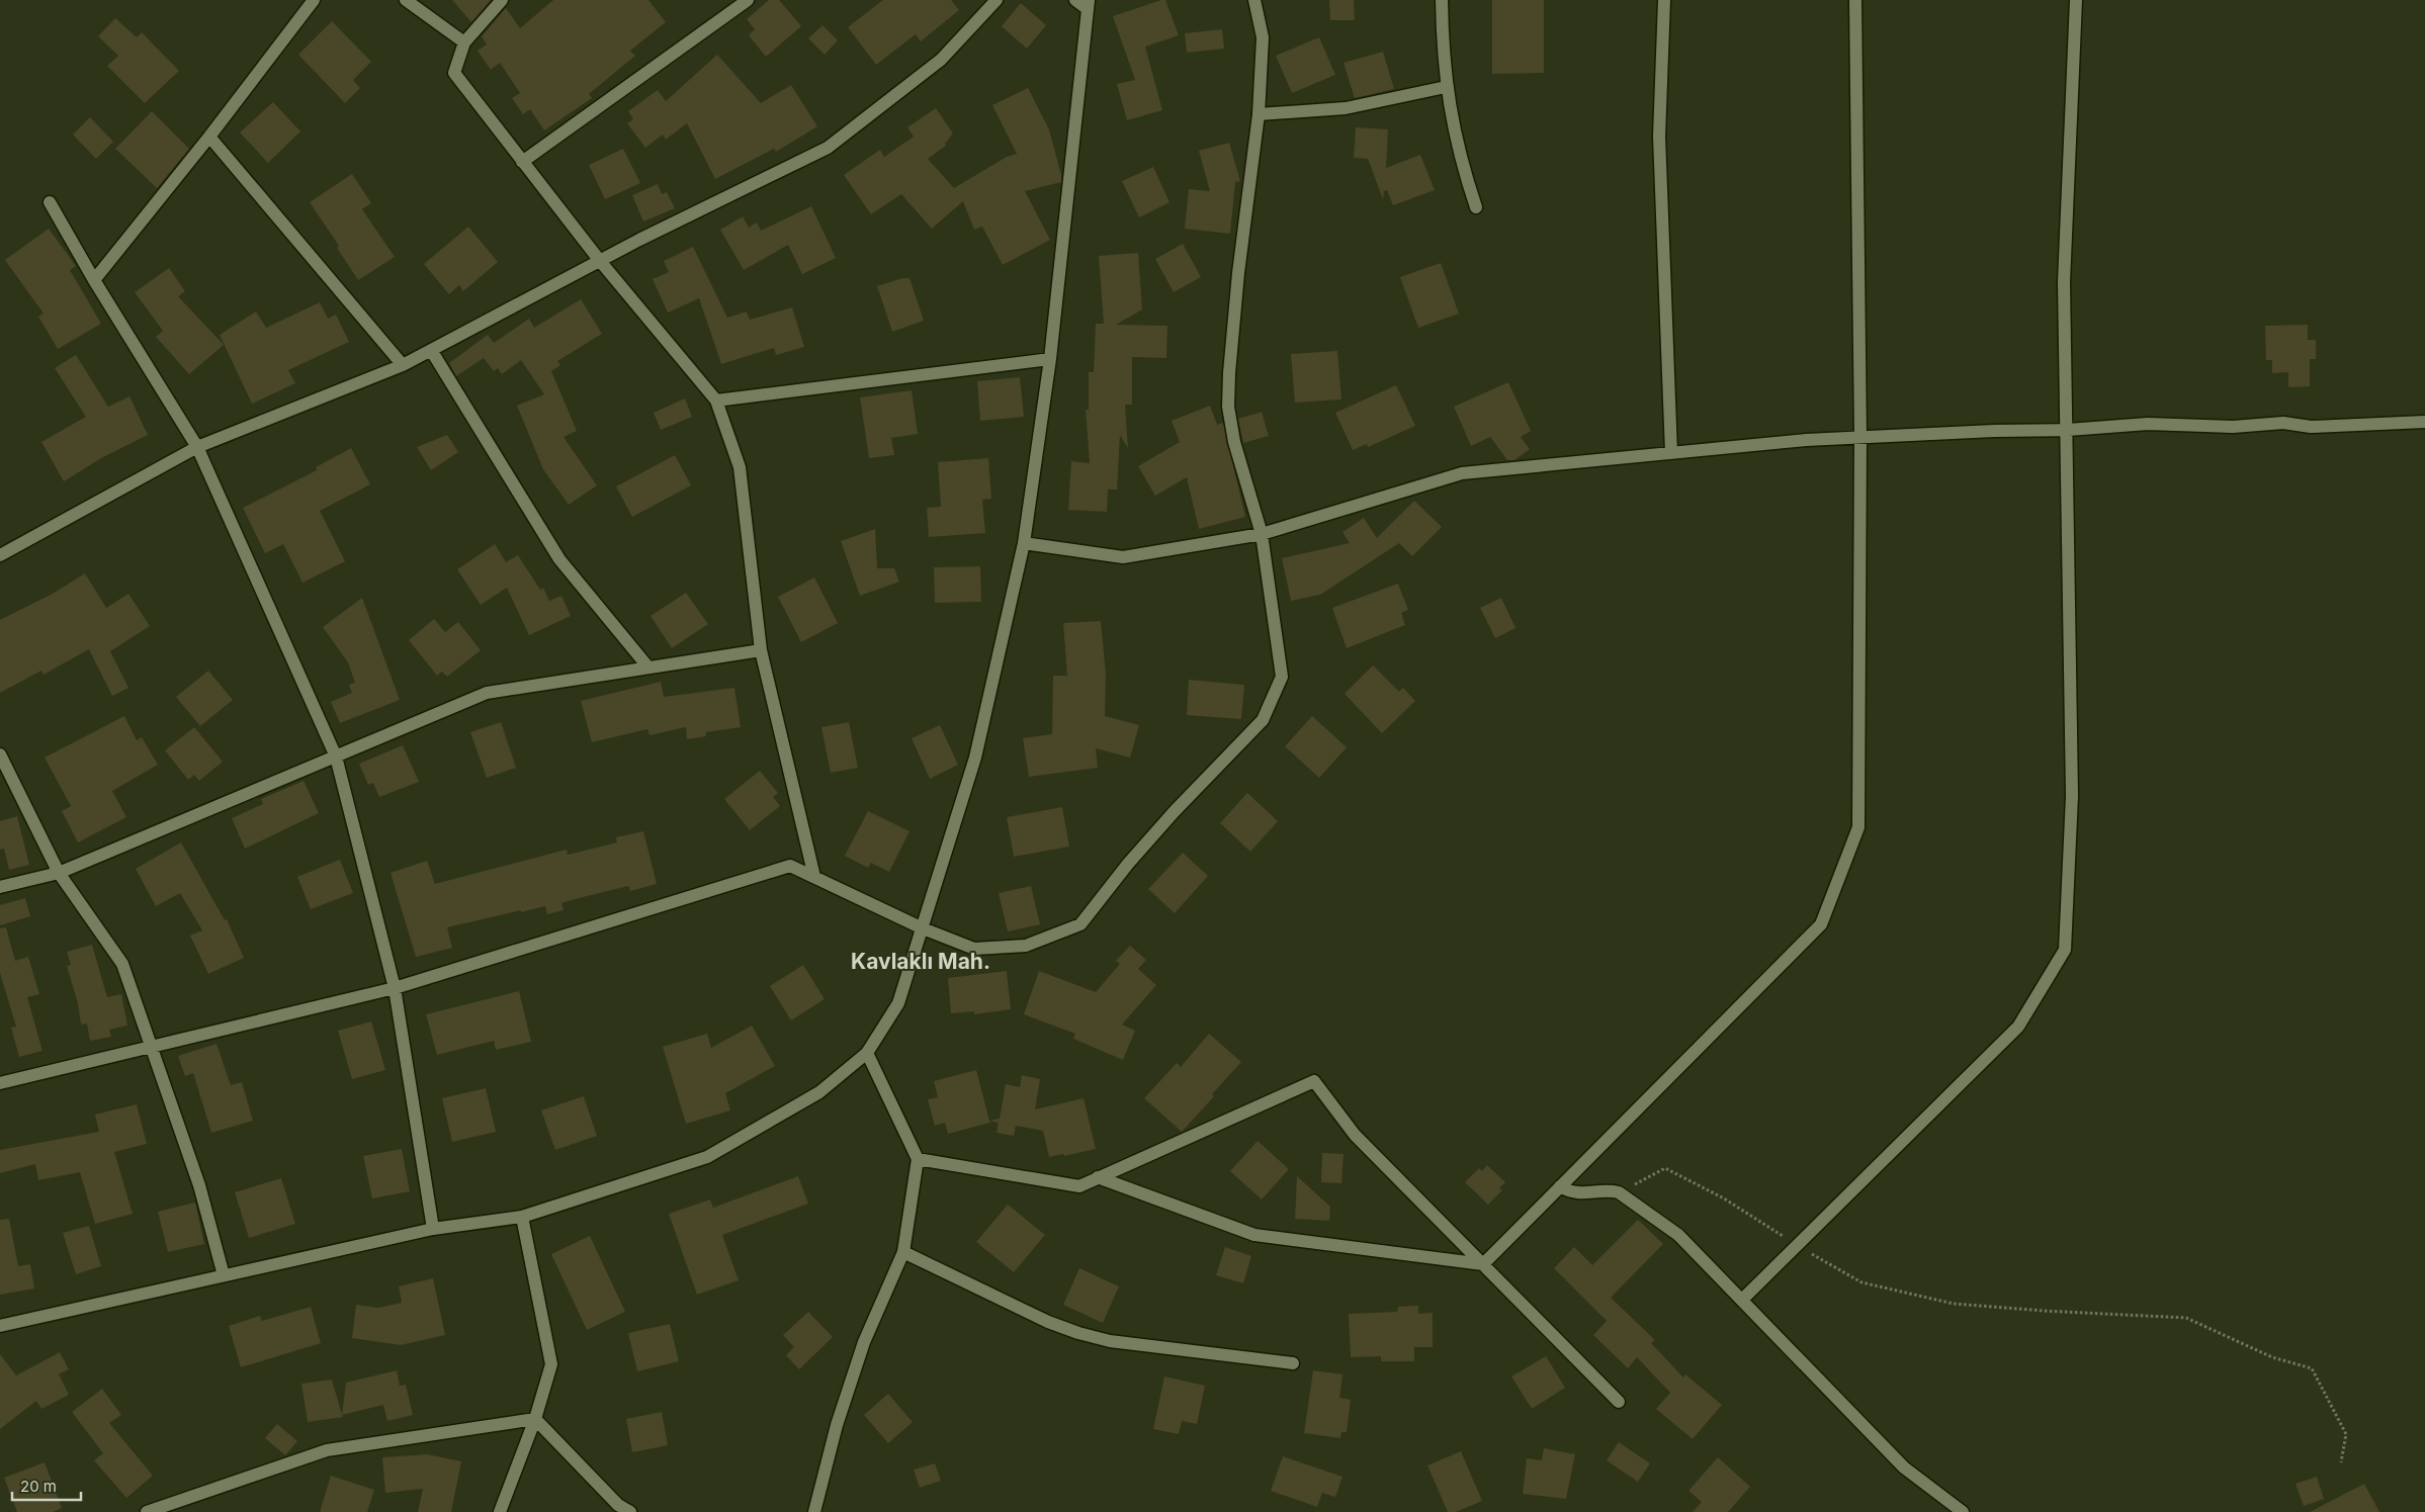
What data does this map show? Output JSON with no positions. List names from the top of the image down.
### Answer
{
  "districts": ["Kavlaklı Mah."],
  "scale_bar": "20 m"
}
